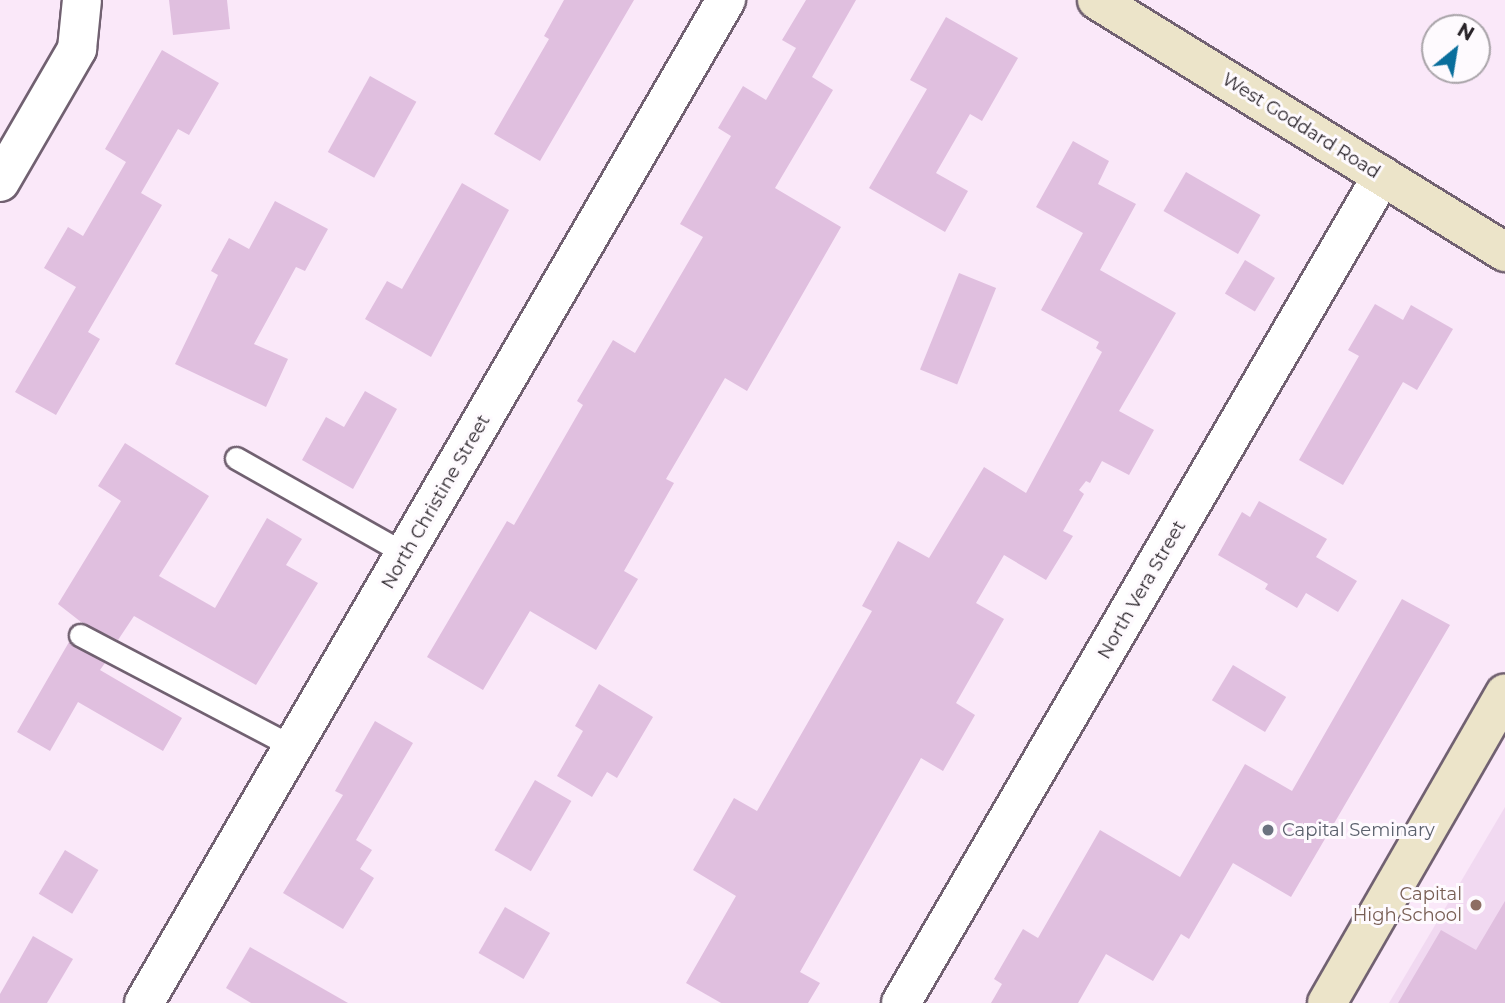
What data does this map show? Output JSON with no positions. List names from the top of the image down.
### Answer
{
  "streets": {
    "street": ["West Goddard Road", "North Christine Street", "North Vera Street"]
  },
  "crossings": [
    ["West Goddard Road", "North Vera Street"]
  ],
  "places": ["Capital Seminary", "Capital High School"],
  "north": "top right"
}
